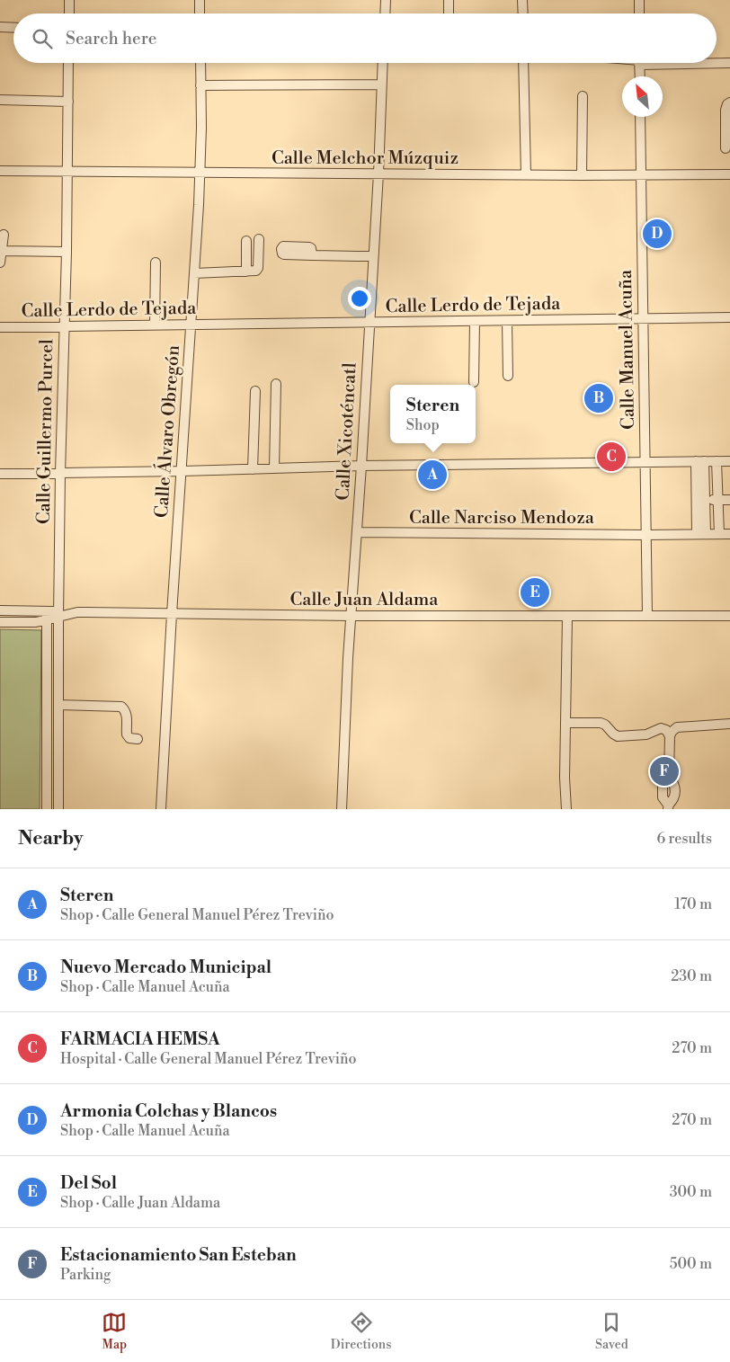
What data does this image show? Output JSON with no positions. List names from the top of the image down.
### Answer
{
  "streets": {
    "street": [
      "Calle Melchor Múzquiz",
      "Calle Lerdo de Tejada",
      "Calle Manuel Acuña",
      "Calle Guillermo Purcel",
      "Calle Álvaro Obregón",
      "Calle Xicoténcatl",
      "Calle Narciso Mendoza",
      "Calle Juan Aldama"
    ]
  },
  "crossings": [
    ["Calle Melchor Múzquiz", "Calle Manuel Acuña"],
    ["Calle Melchor Múzquiz", "Calle Guillermo Purcel"],
    ["Calle Melchor Múzquiz", "Calle Álvaro Obregón"],
    ["Calle Melchor Múzquiz", "Calle Xicoténcatl"],
    ["Calle Lerdo de Tejada", "Calle Manuel Acuña"],
    ["Calle Lerdo de Tejada", "Calle Guillermo Purcel"],
    ["Calle Lerdo de Tejada", "Calle Álvaro Obregón"],
    ["Calle Lerdo de Tejada", "Calle Xicoténcatl"],
    ["Calle Manuel Acuña", "Calle Narciso Mendoza"],
    ["Calle Manuel Acuña", "Calle Juan Aldama"],
    ["Calle Guillermo Purcel", "Calle Juan Aldama"],
    ["Calle Álvaro Obregón", "Calle Juan Aldama"],
    ["Calle Xicoténcatl", "Calle Narciso Mendoza"],
    ["Calle Xicoténcatl", "Calle Juan Aldama"]
  ],
  "north": "top left",
  "page": {
    "search": "Search here",
    "pins": [
      "D",
      "B",
      "C",
      "A",
      "E",
      "F"
    ],
    "popup": ["Steren", "Shop"],
    "heading": ["Nearby", "6 results"],
    "list": [
      {
        "mark": "A",
        "name": "Steren",
        "note": "Shop · Calle General Manuel Pérez Treviño",
        "value": "170 m"
      },
      {
        "mark": "B",
        "name": "Nuevo Mercado Municipal",
        "note": "Shop · Calle Manuel Acuña",
        "value": "230 m"
      },
      {
        "mark": "C",
        "name": "FARMACIA HEMSA",
        "note": "Hospital · Calle General Manuel Pérez Treviño",
        "value": "270 m"
      },
      {
        "mark": "D",
        "name": "Armonia Colchas y Blancos",
        "note": "Shop · Calle Manuel Acuña",
        "value": "270 m"
      },
      {
        "mark": "E",
        "name": "Del Sol",
        "note": "Shop · Calle Juan Aldama",
        "value": "300 m"
      },
      {
        "mark": "F",
        "name": "Estacionamiento San Esteban",
        "note": "Parking",
        "value": "500 m"
      }
    ],
    "nav": ["Map", "Directions", "Saved"]
  }
}
